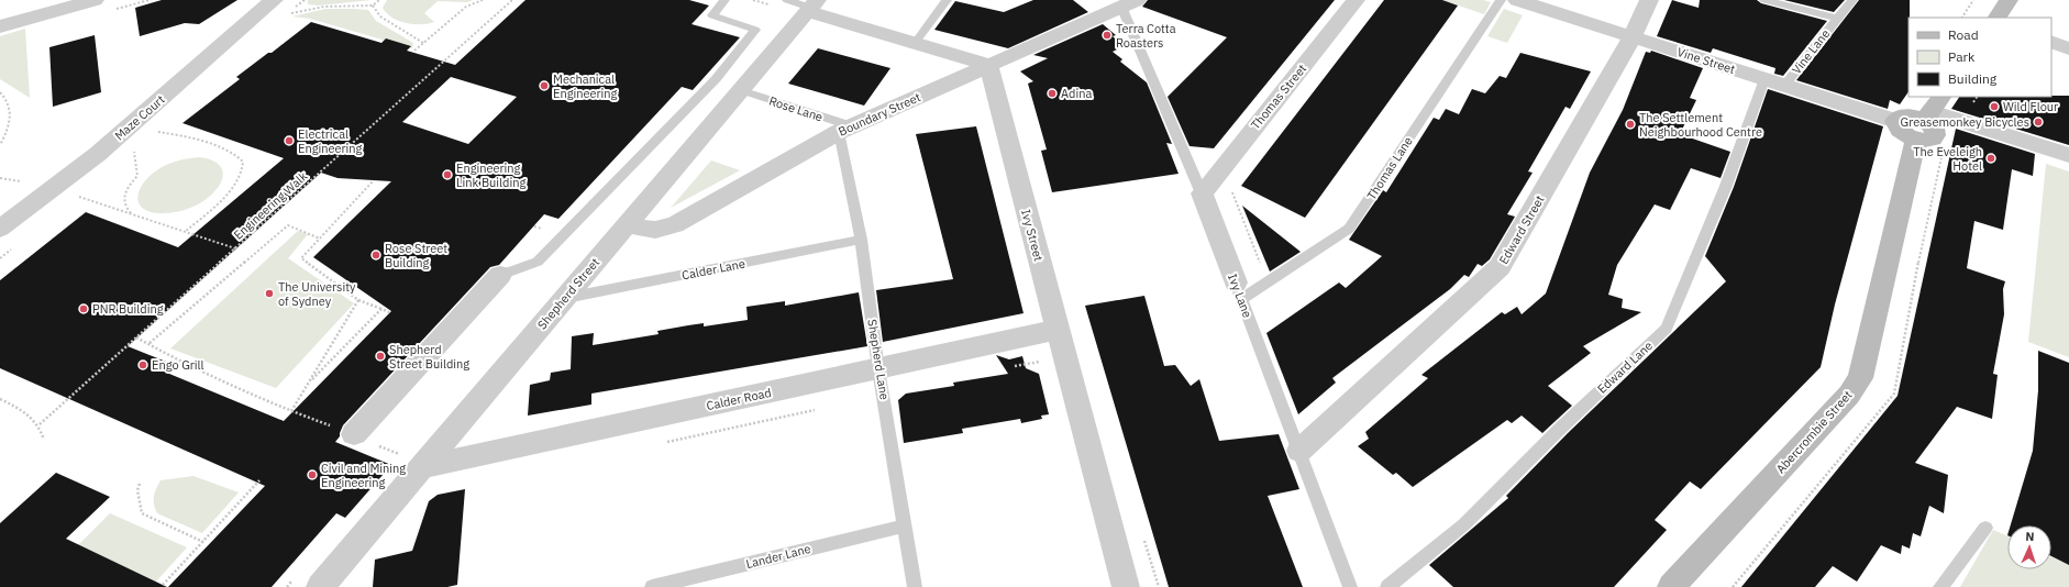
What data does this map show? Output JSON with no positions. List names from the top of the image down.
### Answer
{
  "streets": {
    "street": [
      "Vine Street",
      "Thomas Street",
      "Boundary Street",
      "Maze Court",
      "Edward Street",
      "Ivy Street",
      "Shepherd Street",
      "Ivy Lane",
      "Calder Road",
      "Abercrombie Street"
    ],
    "lane": [
      "Vine Lane",
      "Rose Lane",
      "Thomas Lane",
      "Calder Lane",
      "Shepherd Lane",
      "Edward Lane",
      "Lander Lane"
    ],
    "path": ["Engineering Walk"]
  },
  "crossings": [
    ["Vine Lane", "Vine Street"],
    ["Vine Street", "Edward Street"],
    ["Vine Street", "Edward Lane"],
    ["Vine Street", "Abercrombie Street"],
    ["Thomas Street", "Ivy Lane"],
    ["Rose Lane", "Boundary Street"],
    ["Rose Lane", "Shepherd Street"],
    ["Rose Lane", "Shepherd Lane"],
    ["Boundary Street", "Ivy Street"],
    ["Boundary Street", "Shepherd Street"],
    ["Boundary Street", "Ivy Lane"],
    ["Boundary Street", "Shepherd Lane"],
    ["Thomas Lane", "Ivy Lane"],
    ["Edward Street", "Ivy Lane"],
    ["Ivy Street", "Calder Road"],
    ["Calder Lane", "Shepherd Street"],
    ["Calder Lane", "Shepherd Lane"],
    ["Shepherd Street", "Calder Road"],
    ["Shepherd Lane", "Calder Road"],
    ["Shepherd Lane", "Lander Lane"]
  ],
  "places": [
    "Terra Cotta Roasters",
    "Mechanical Engineering",
    "Adina",
    "Wild Flour",
    "Greasemonkey Bicycles",
    "The Settlement Neighbourhood Centre",
    "Electrical Engineering",
    "The Eveleigh Hotel",
    "Engineering Link Building",
    "Rose Street Building",
    "The University of Sydney",
    "PNR Building",
    "Shepherd Street Building",
    "Engo Grill",
    "Civil and Mining Engineering"
  ],
  "legend": ["Road", "Park", "Building"],
  "north": "top"
}
